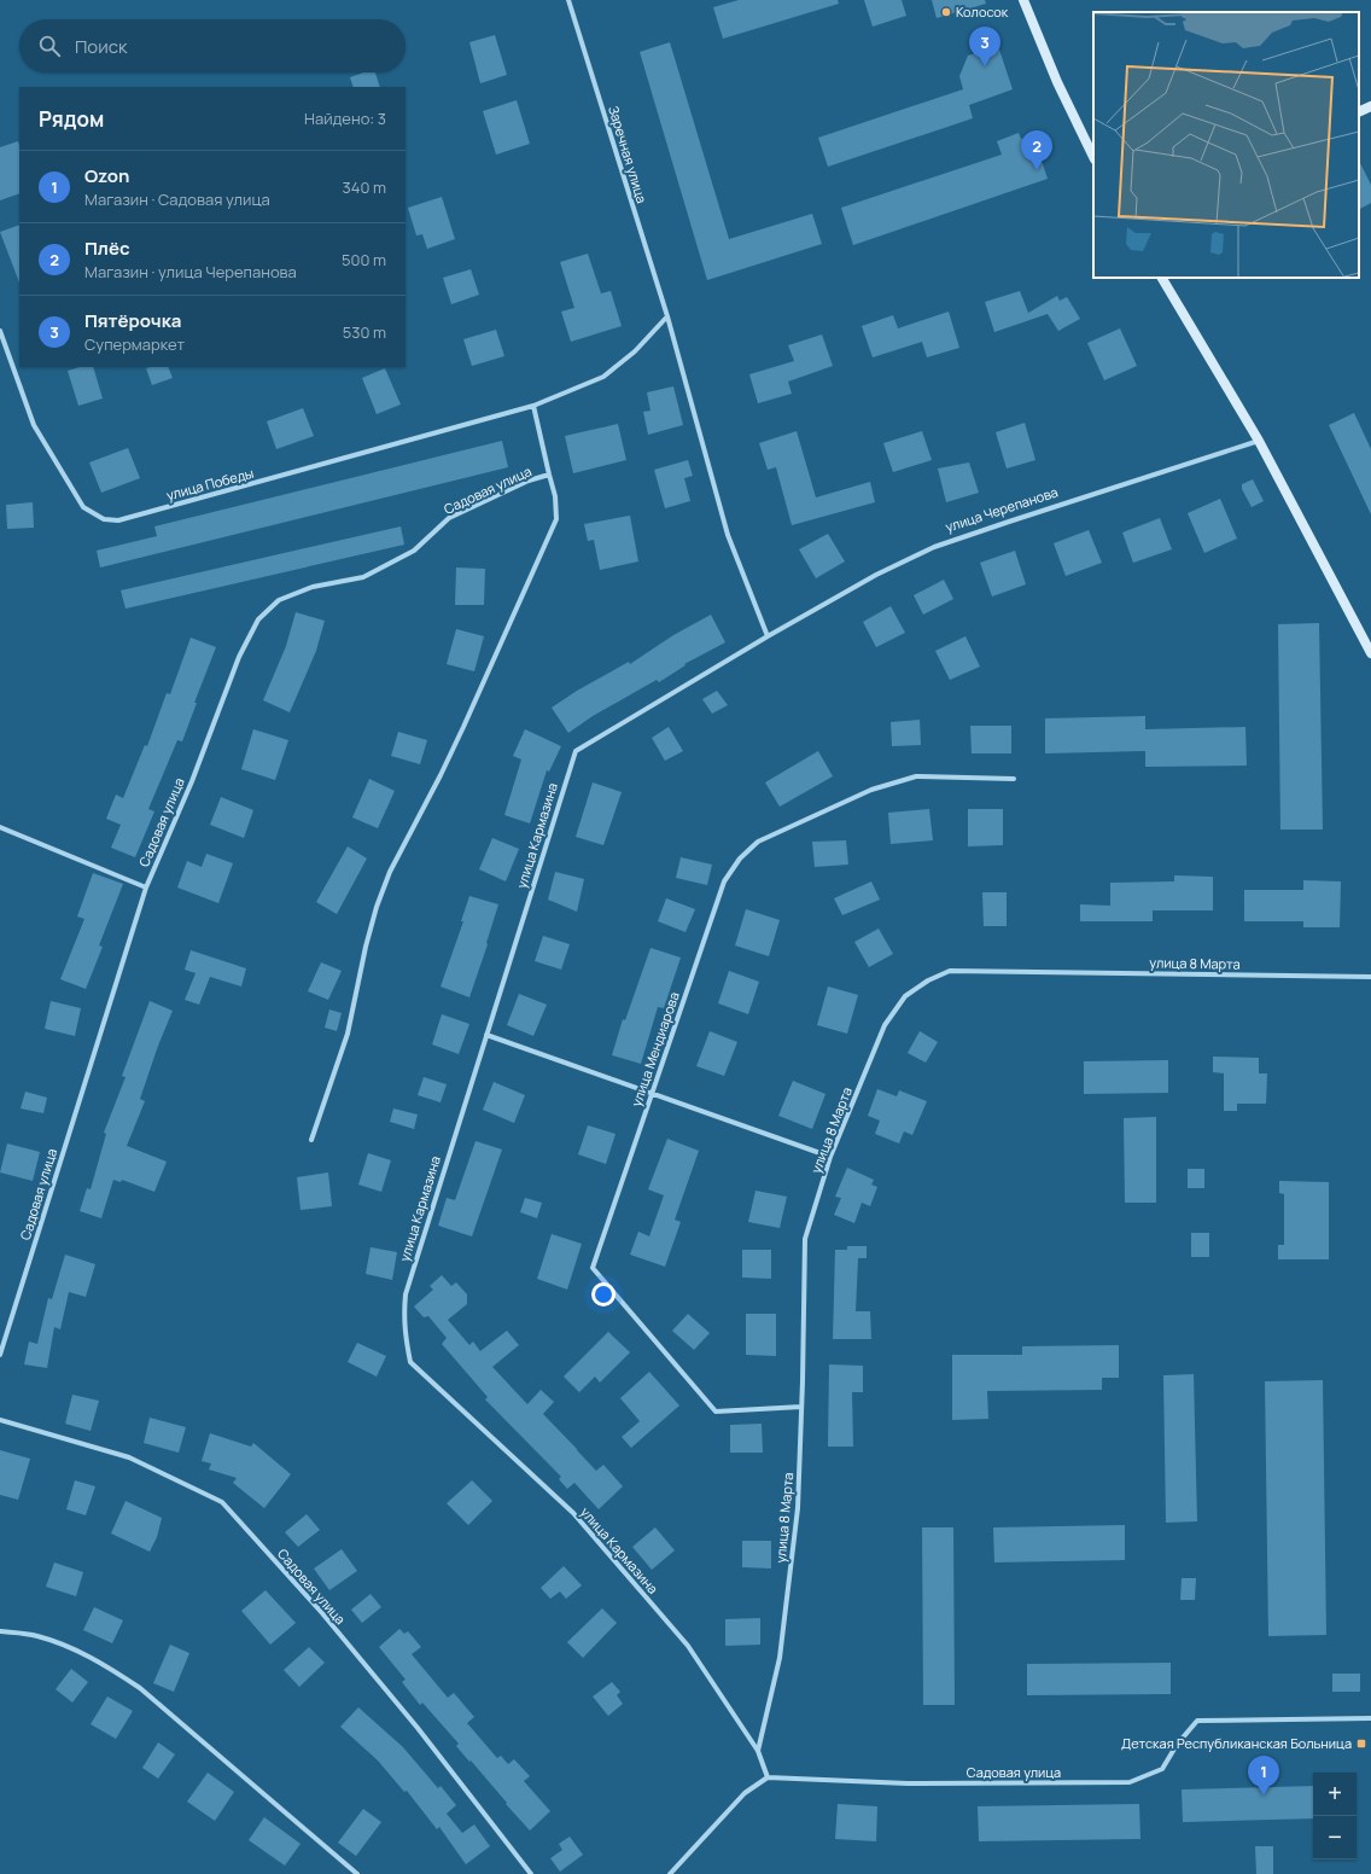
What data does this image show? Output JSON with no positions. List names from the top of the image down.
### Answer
{
  "streets": {
    "street": [
      "Заречная улица",
      "улица Победы",
      "Садовая улица",
      "улица Черепанова",
      "улица Кармазина",
      "улица 8 Марта",
      "улица Мендиарова"
    ]
  },
  "crossings": [
    ["Заречная улица", "улица Победы"],
    ["Заречная улица", "улица Черепанова"],
    ["Заречная улица", "улица Кармазина"],
    ["Садовая улица", "улица Кармазина"],
    ["улица Черепанова", "улица Кармазина"],
    ["улица Кармазина", "улица 8 Марта"],
    ["улица 8 Марта", "улица Мендиарова"]
  ],
  "places": {
    "other": ["Колосок"],
    "transit": ["Детская Республиканская Больница"]
  },
  "page": {
    "search": "Поиск",
    "pins": ["3", "2", "1"],
    "heading": ["Рядом", "Найдено: 3"],
    "list": [
      {
        "mark": "1",
        "name": "Ozon",
        "note": "Магазин · Садовая улица",
        "value": "340 m"
      },
      {
        "mark": "2",
        "name": "Плёс",
        "note": "Магазин · улица Черепанова",
        "value": "500 m"
      },
      {
        "mark": "3",
        "name": "Пятёрочка",
        "note": "Супермаркет",
        "value": "530 m"
      }
    ],
    "map_buttons": ["+", "−"]
  }
}
